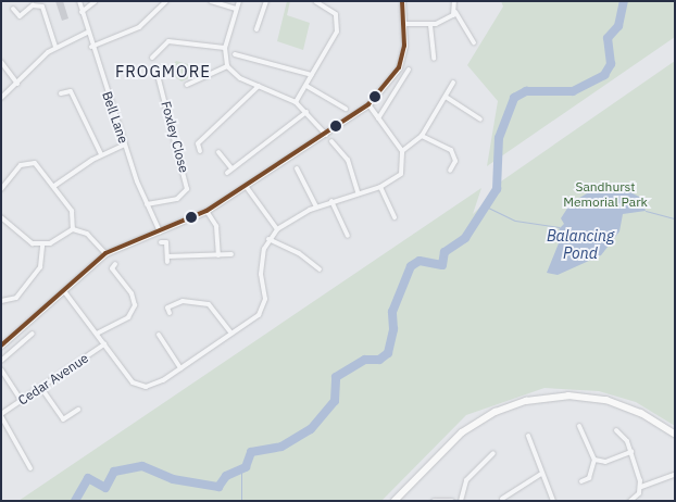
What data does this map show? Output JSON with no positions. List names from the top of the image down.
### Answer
{
  "streets": {
    "street": ["Bell Lane", "Foxley Close", "Cedar Avenue"]
  },
  "crossings": [
    ["Bell Lane", "Foxley Close"]
  ],
  "districts": ["FROGMORE"],
  "water": ["Balancing Pond"],
  "parks": ["Sandhurst Memorial Park"]
}
